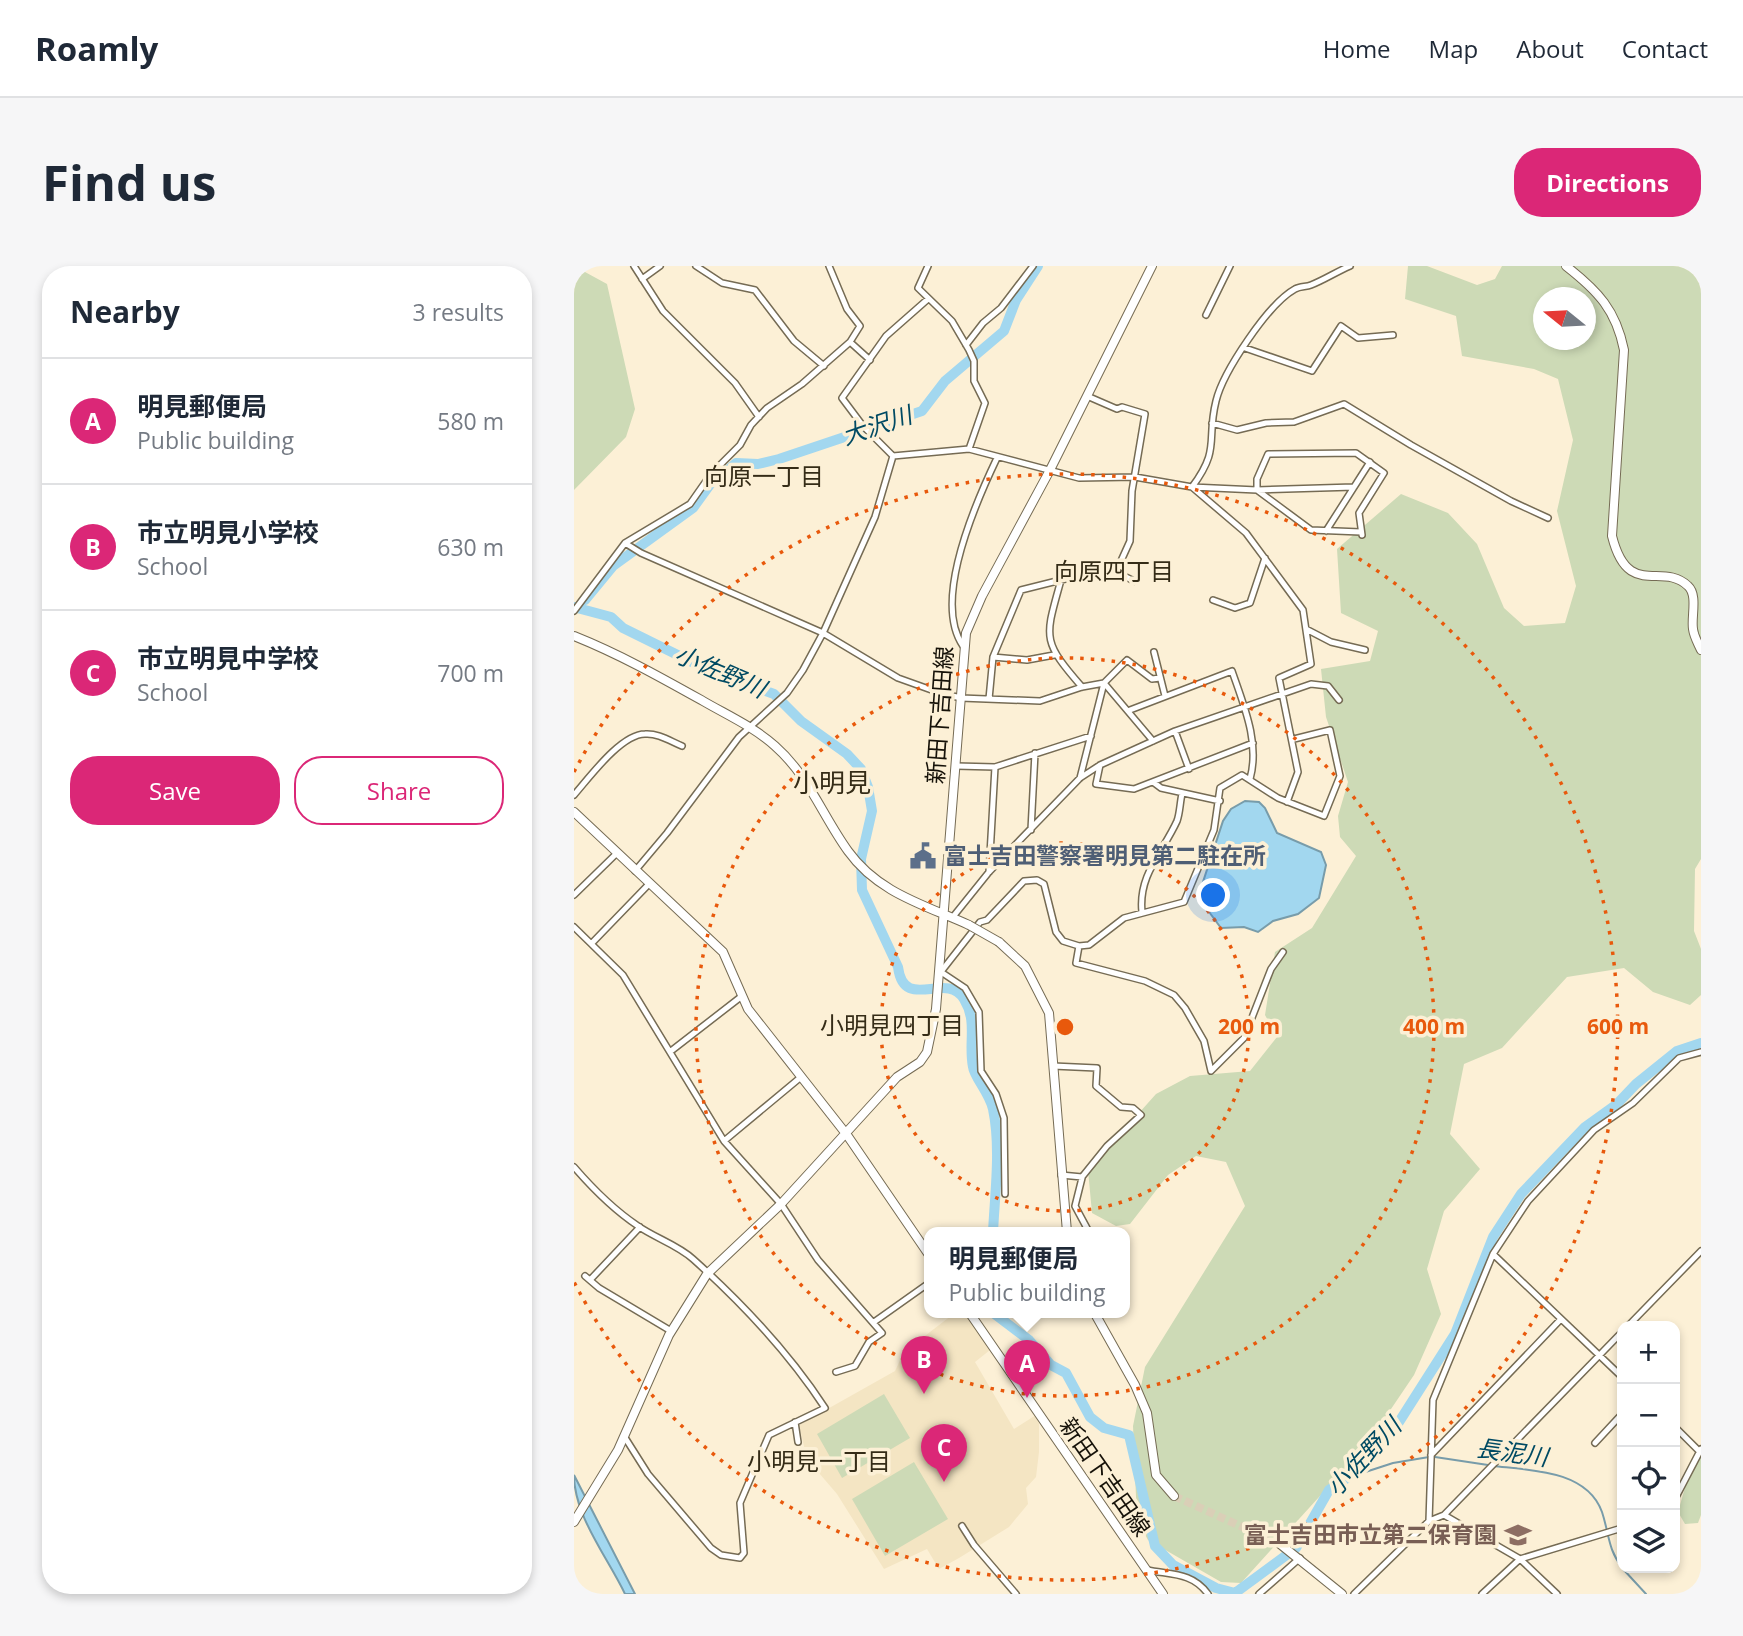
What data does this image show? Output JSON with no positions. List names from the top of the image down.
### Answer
{
  "streets": {
    "street": ["新田下吉田線"]
  },
  "districts": [
    "向原一丁目",
    "向原四丁目",
    "小明見",
    "小明見四丁目",
    "小明見一丁目"
  ],
  "water": ["大沢川", "小佐野川", "長泥川"],
  "places": {
    "public building": ["富士吉田警察署明見第二駐在所"],
    "school or university": ["富士吉田市立第二保育園"]
  },
  "north": "left",
  "page": {
    "header": "Roamly",
    "nav": [
      "Home",
      "Map",
      "About",
      "Contact"
    ],
    "buttons": [
      "Directions",
      ["Save", "Share"]
    ],
    "title": "Find us",
    "heading": ["Nearby", "3 results"],
    "list": [
      {
        "mark": "A",
        "name": "明見郵便局",
        "note": "Public building",
        "value": "580 m"
      },
      {
        "mark": "B",
        "name": "市立明見小学校",
        "note": "School",
        "value": "630 m"
      },
      {
        "mark": "C",
        "name": "市立明見中学校",
        "note": "School",
        "value": "700 m"
      }
    ],
    "popup": ["明見郵便局", "Public building"],
    "map_buttons": ["+", "−"],
    "pins": ["B", "A", "C"]
  },
  "rings": ["200 m", "400 m", "600 m"]
}
